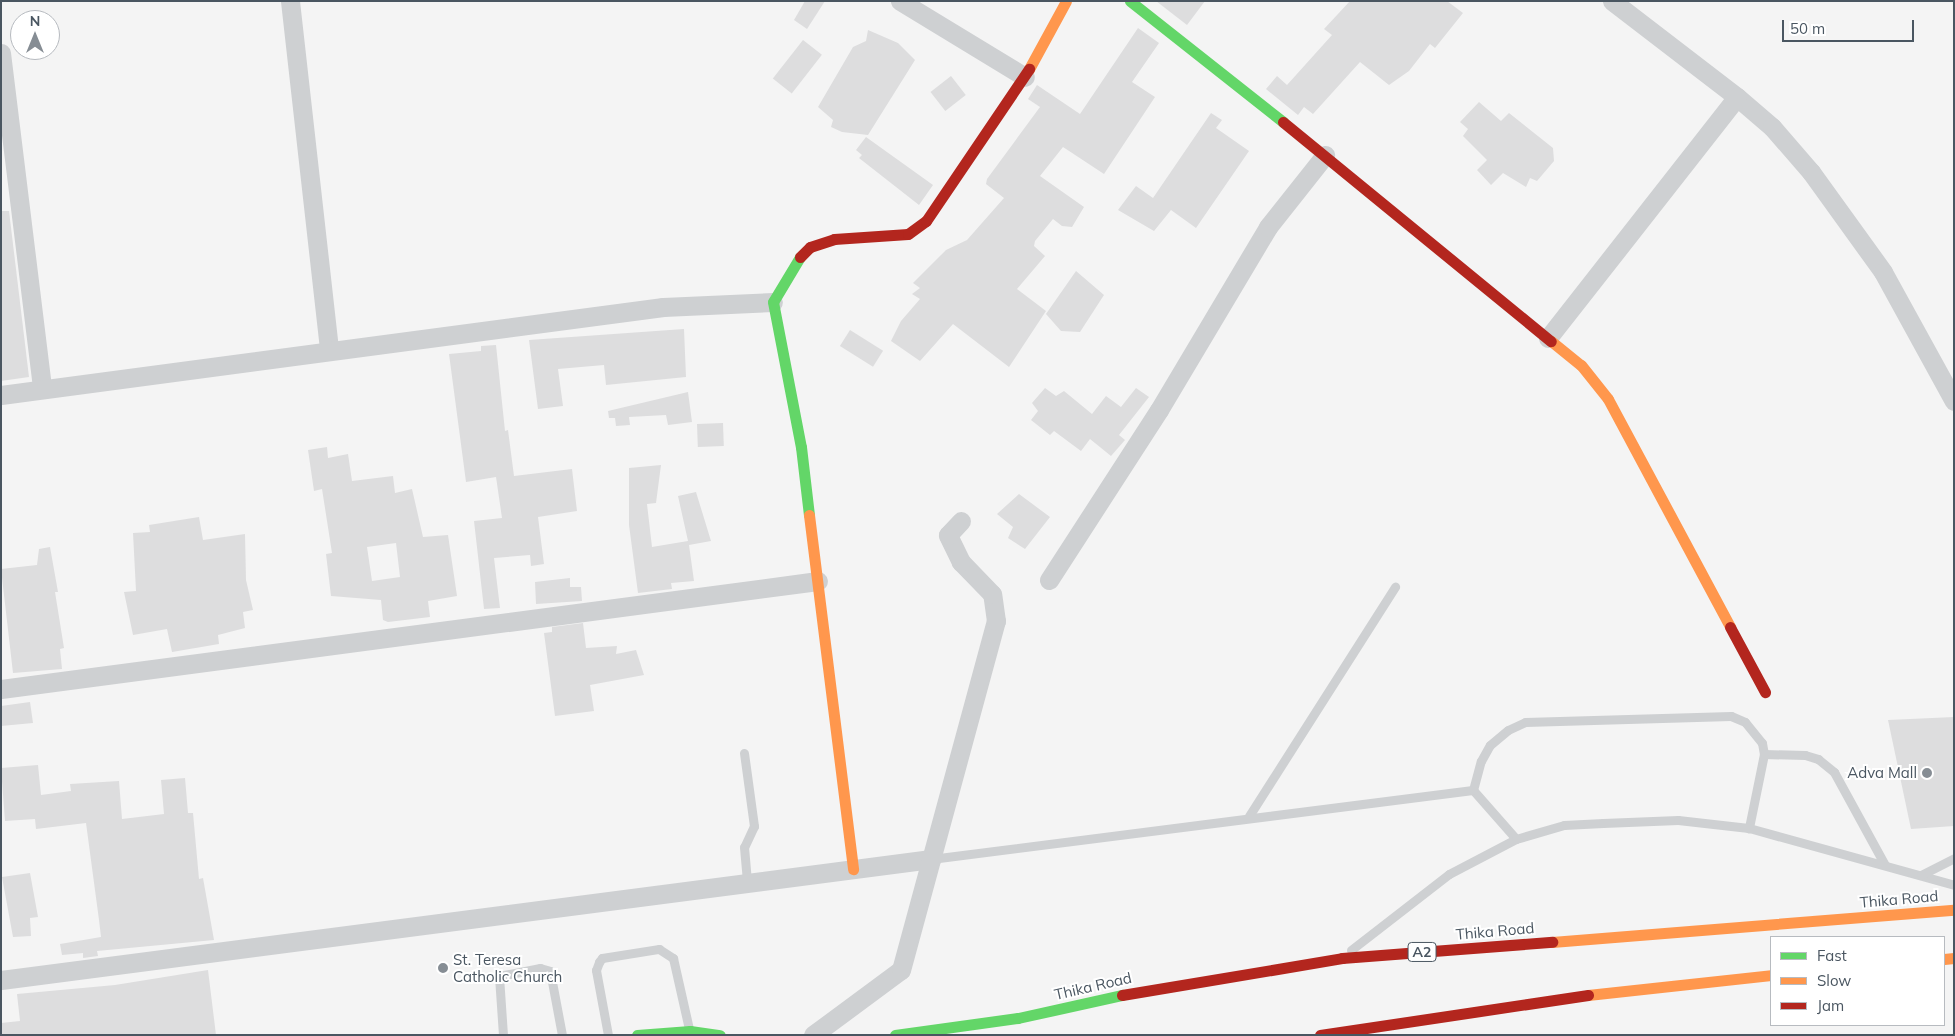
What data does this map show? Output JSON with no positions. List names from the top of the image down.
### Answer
{
  "streets": {
    "main road": ["Thika Road", "A2"]
  },
  "places": ["Adva Mall", "St. Teresa Catholic Church"],
  "legend": ["Fast", "Slow", "Jam"],
  "scale_bar": "50 m",
  "north": "top"
}
